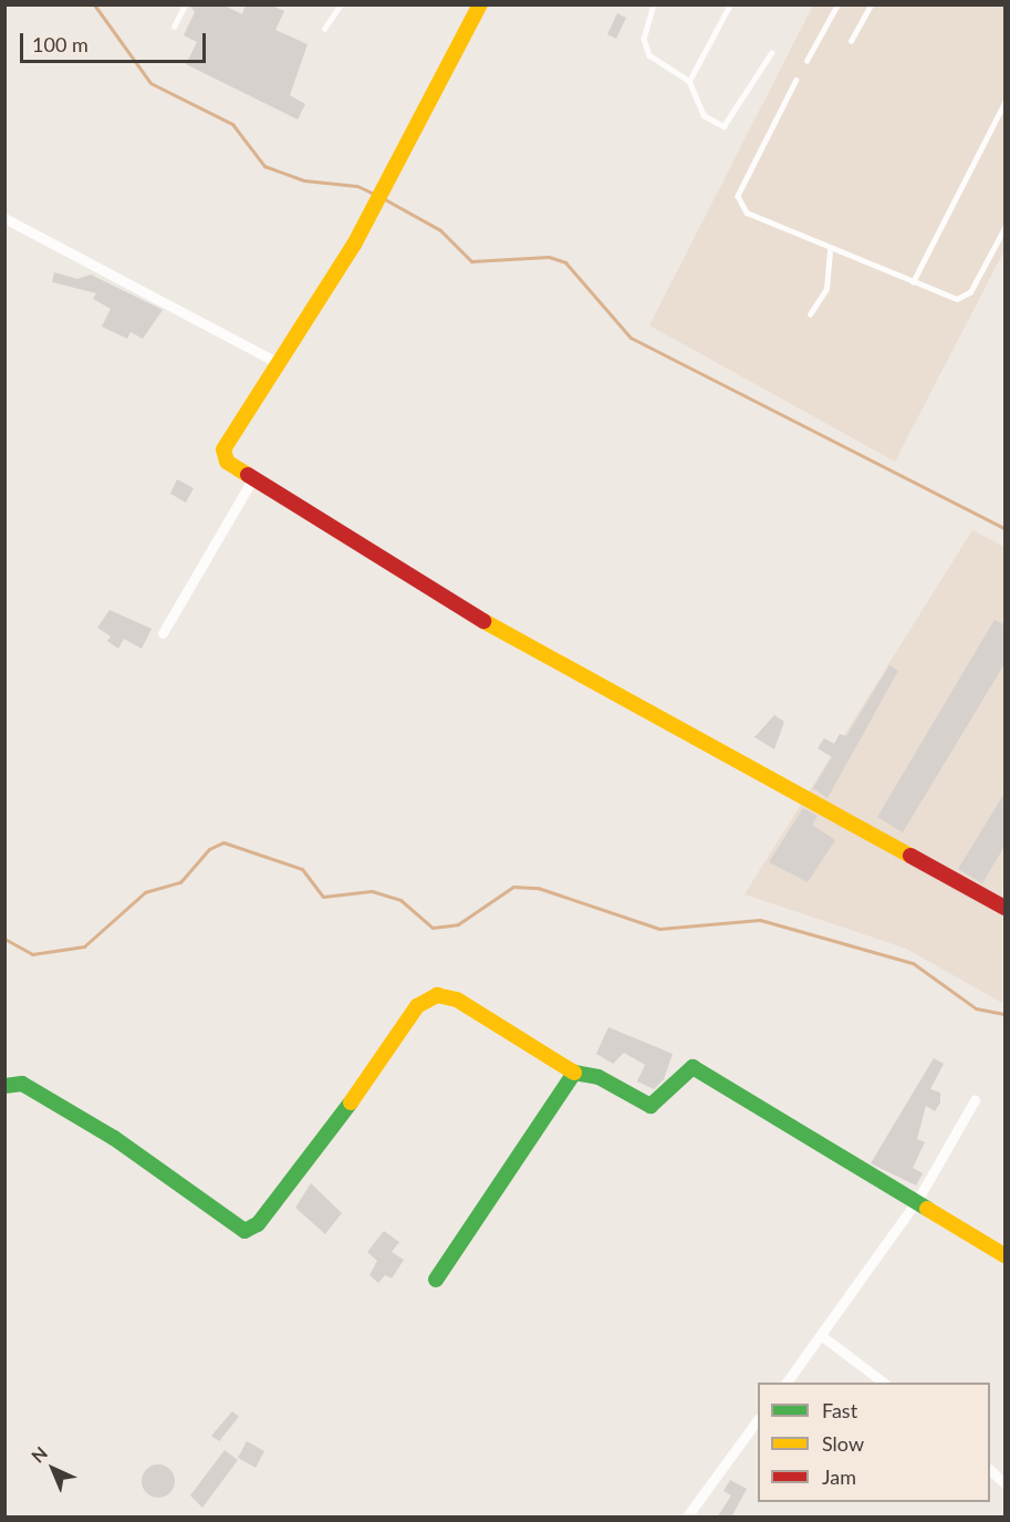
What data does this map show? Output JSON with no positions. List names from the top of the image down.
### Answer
{
  "legend": ["Fast", "Slow", "Jam"],
  "scale_bar": "100 m",
  "north": "top left"
}
